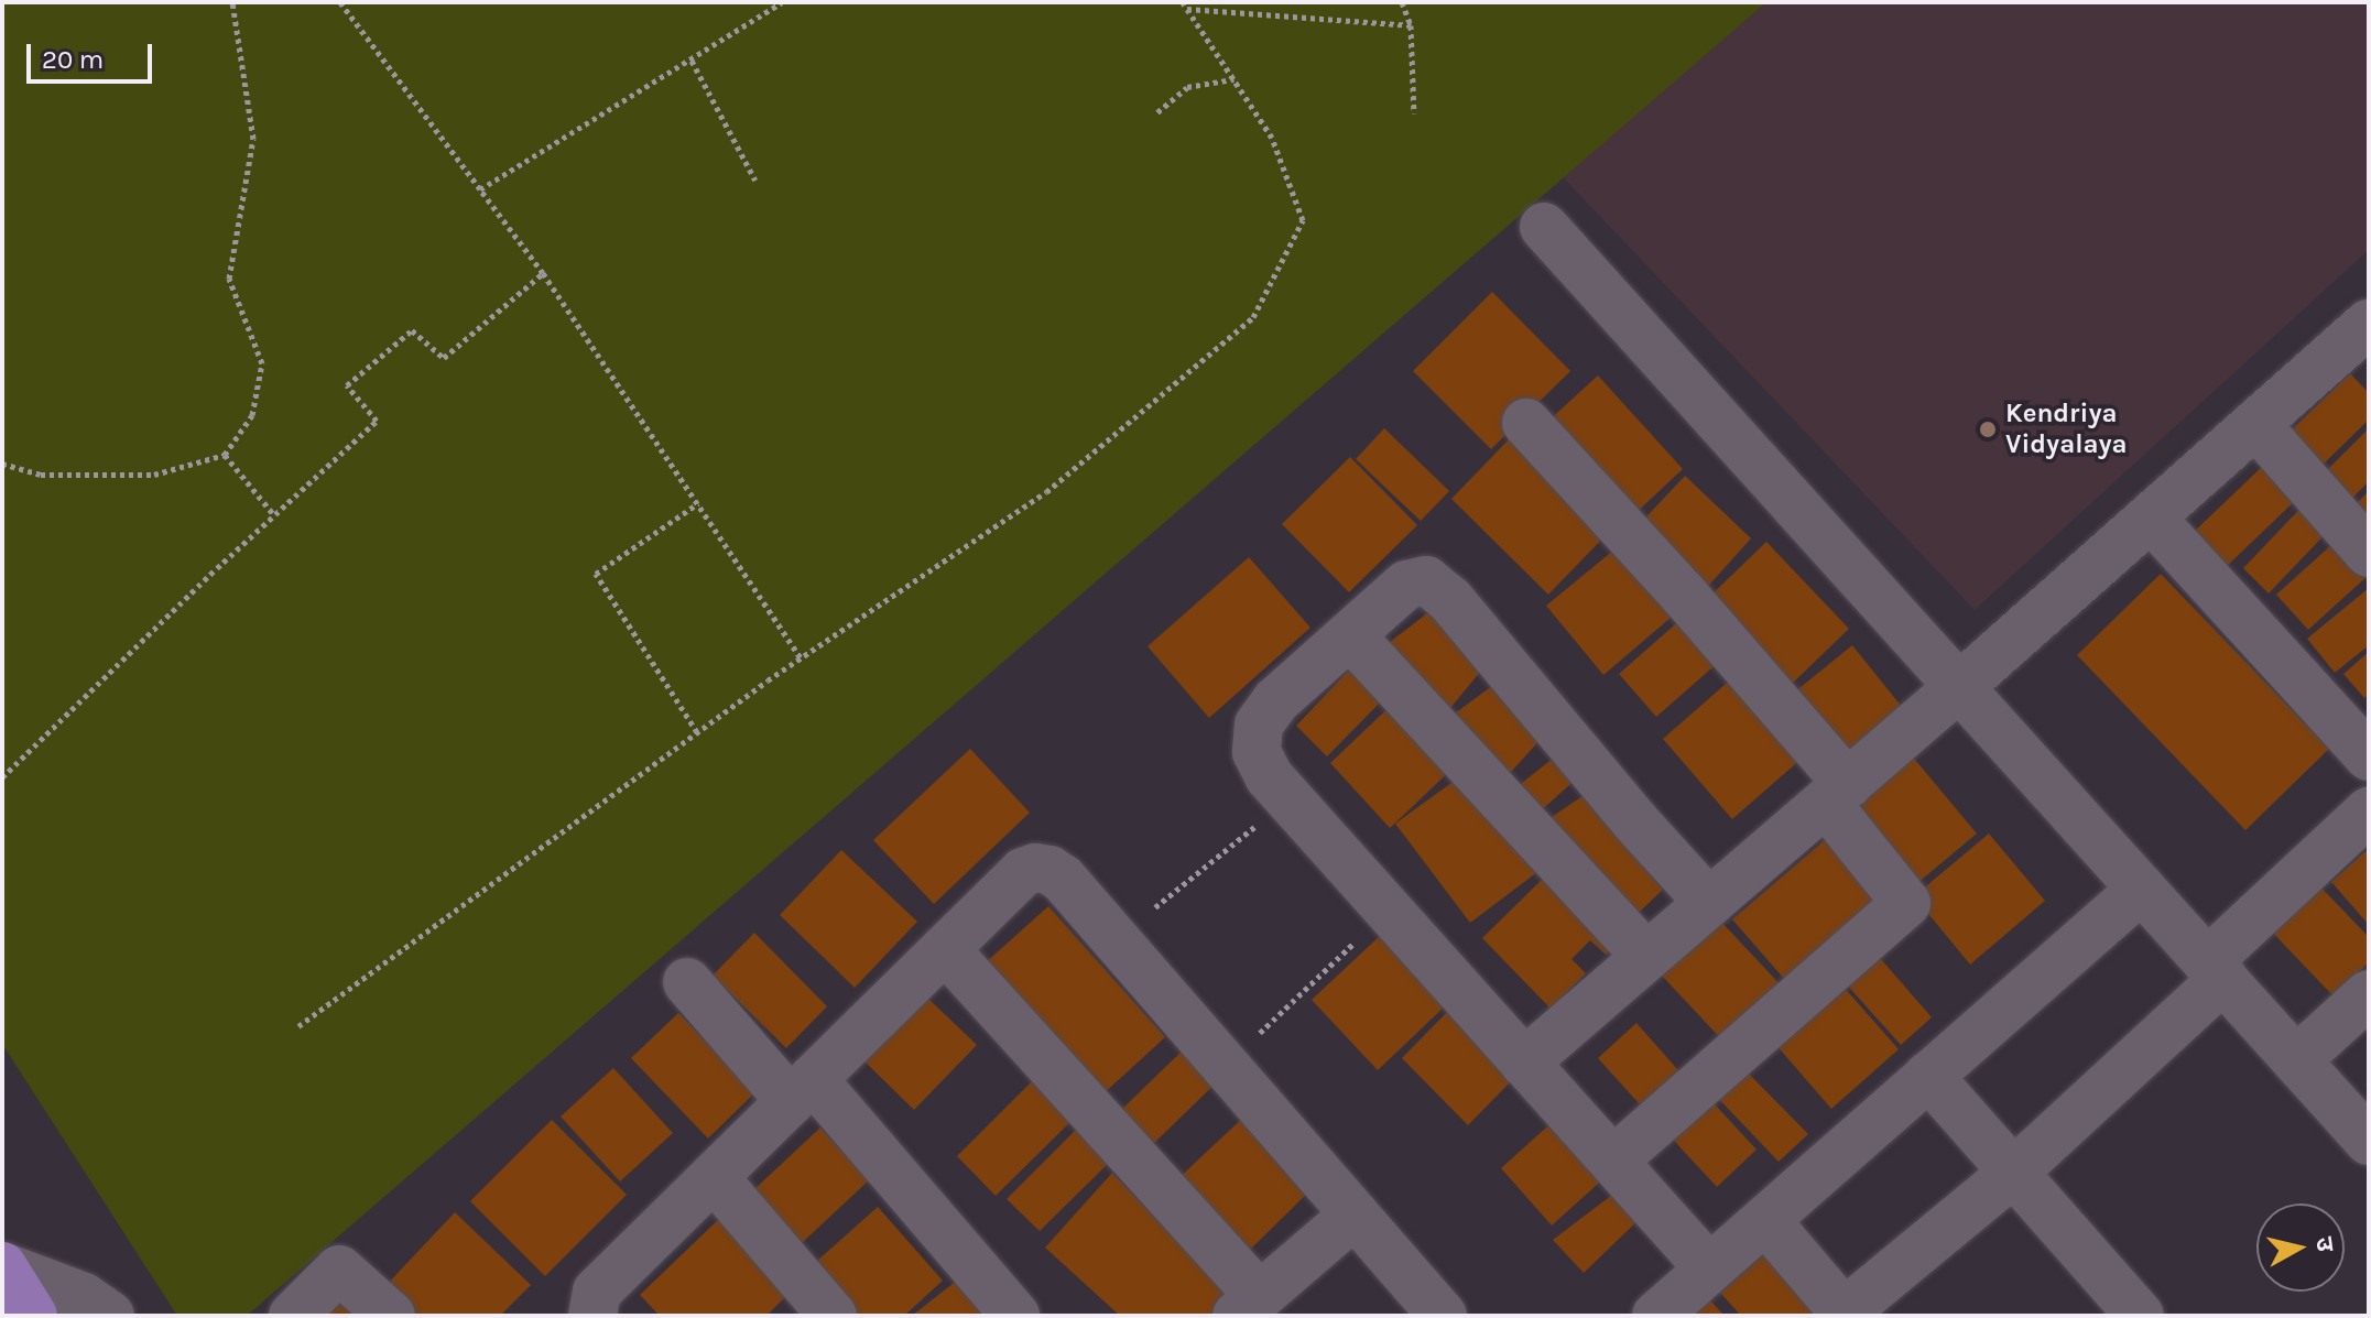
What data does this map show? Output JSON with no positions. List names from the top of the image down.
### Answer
{
  "places": ["Kendriya Vidyalaya"],
  "scale_bar": "20 m",
  "north": "right"
}
